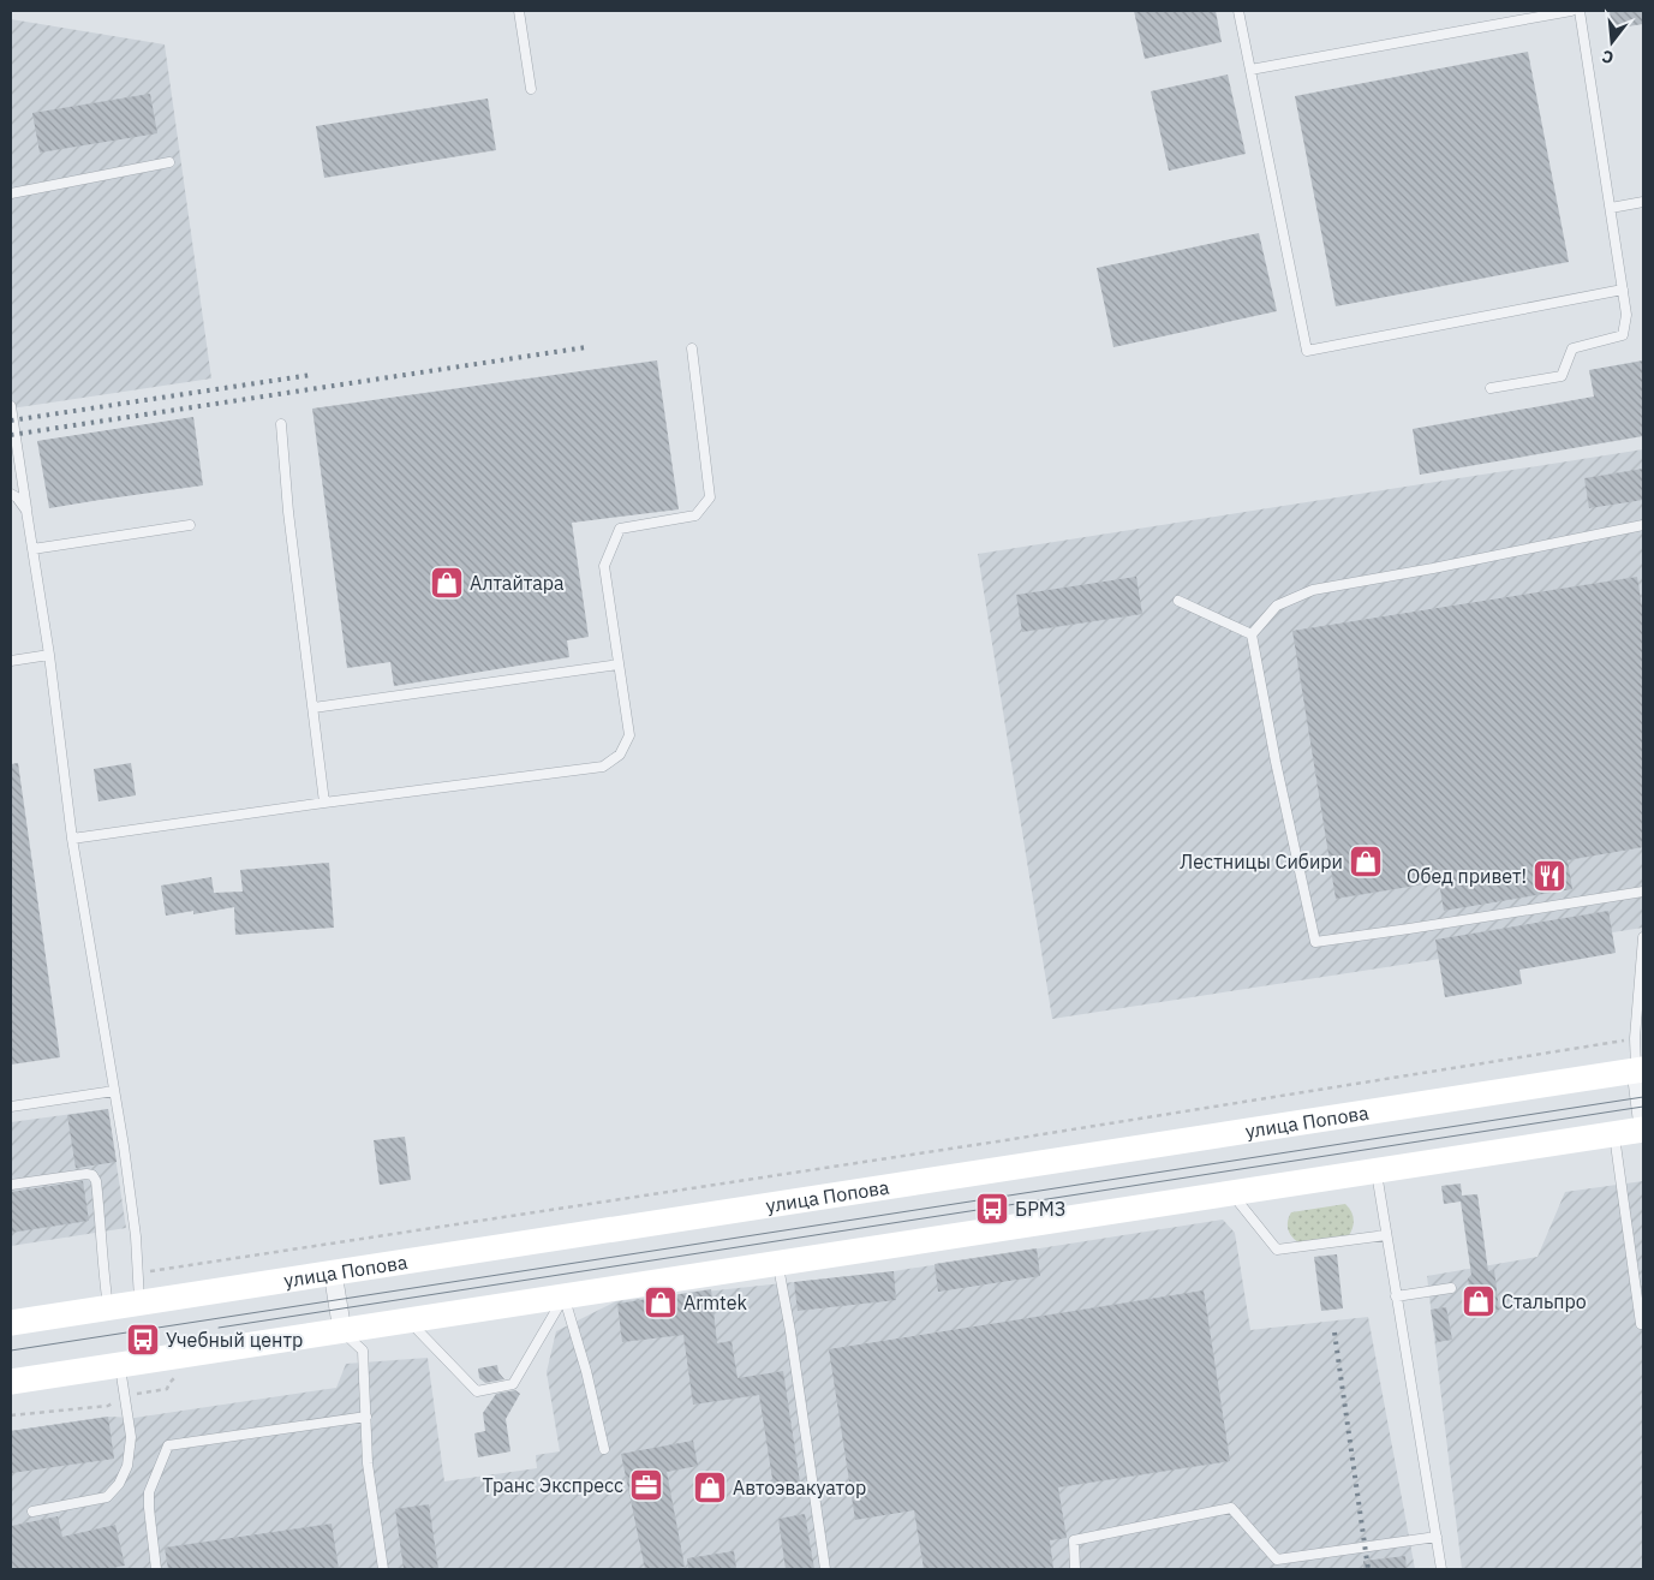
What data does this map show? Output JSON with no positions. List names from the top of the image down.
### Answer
{
  "streets": {
    "main road": ["улица Попова"]
  },
  "places": {
    "shop": [
      "Алтайтара",
      "Лестницы Сибири",
      "Стальпро",
      "Armtek",
      "Автоэвакуатор"
    ],
    "restaurant": ["Обед привет!"],
    "bus stop": ["БРМЗ", "Учебный центр"],
    "office": ["Транс Экспресс"]
  },
  "north": "bottom"
}
